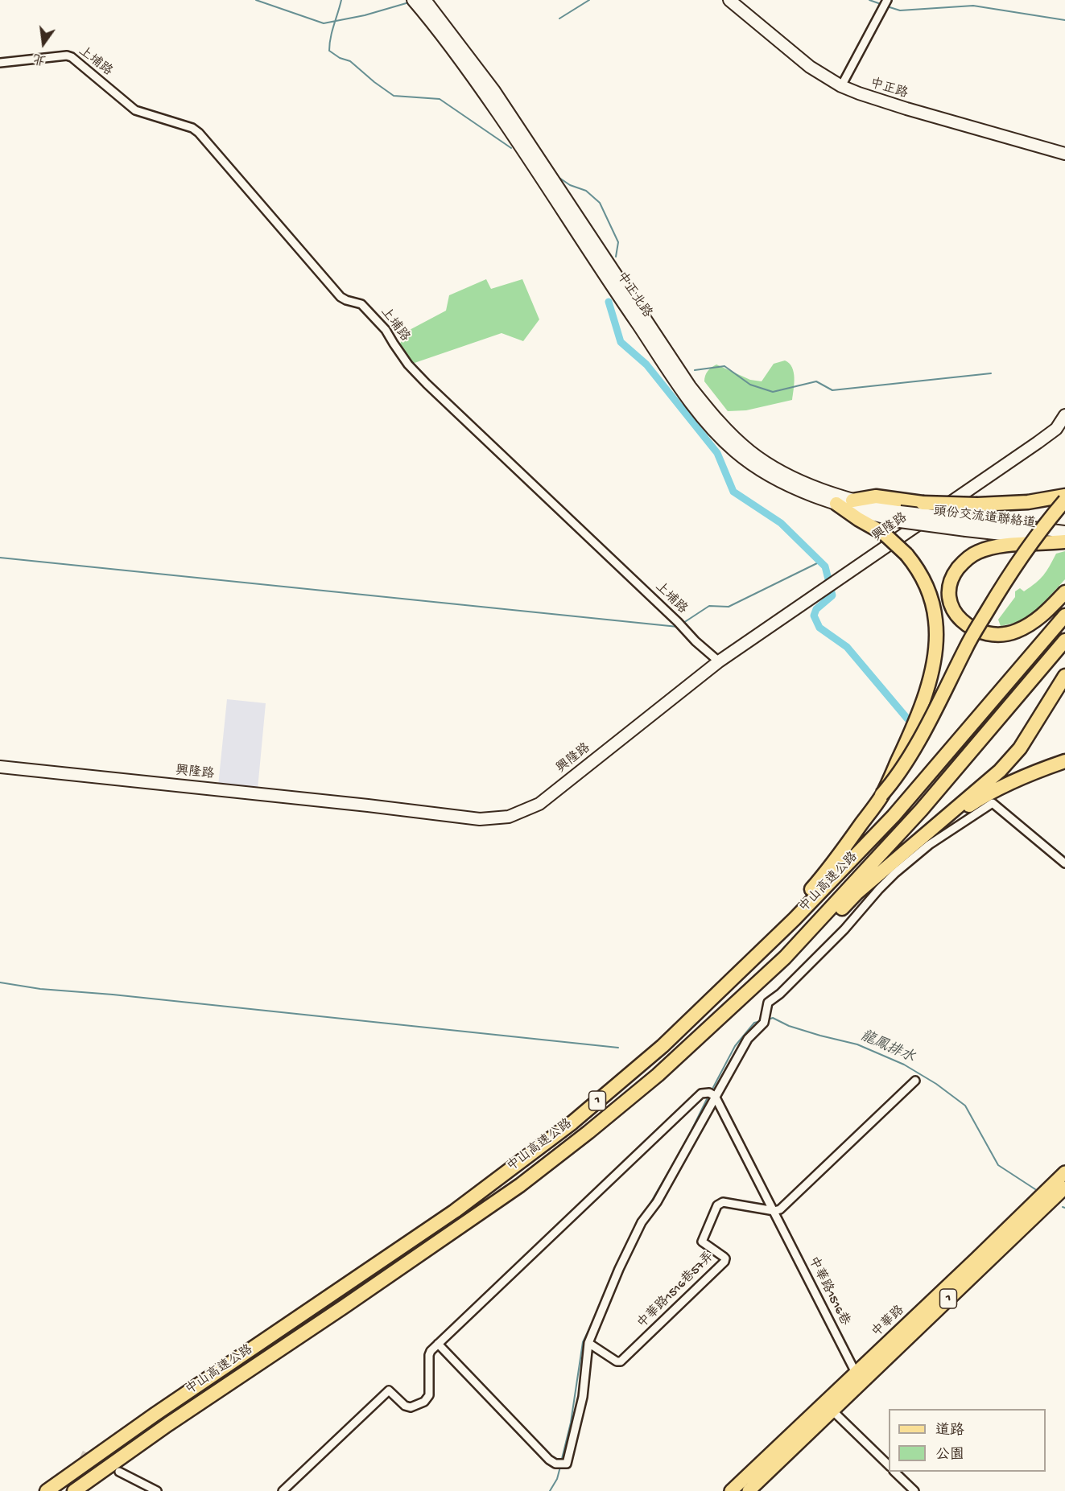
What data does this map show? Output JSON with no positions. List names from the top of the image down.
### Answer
{
  "streets": {
    "highway": ["中山高速公路", "1"],
    "main road": [
      "中正路",
      "中正北路",
      "頭份交流道聯絡道",
      "興隆路",
      "中華路"
    ],
    "street": ["上埔路", "中華路1516巷57弄", "中華路1516巷"]
  },
  "crossings": [
    ["上埔路", "興隆路"],
    ["中正北路", "頭份交流道聯絡道"],
    ["中華路1516巷57弄", "中華路1516巷"],
    ["中華路1516巷", "中華路"]
  ],
  "water": ["龍鳳排水"],
  "legend": ["道路", "公園"],
  "north": "bottom"
}
